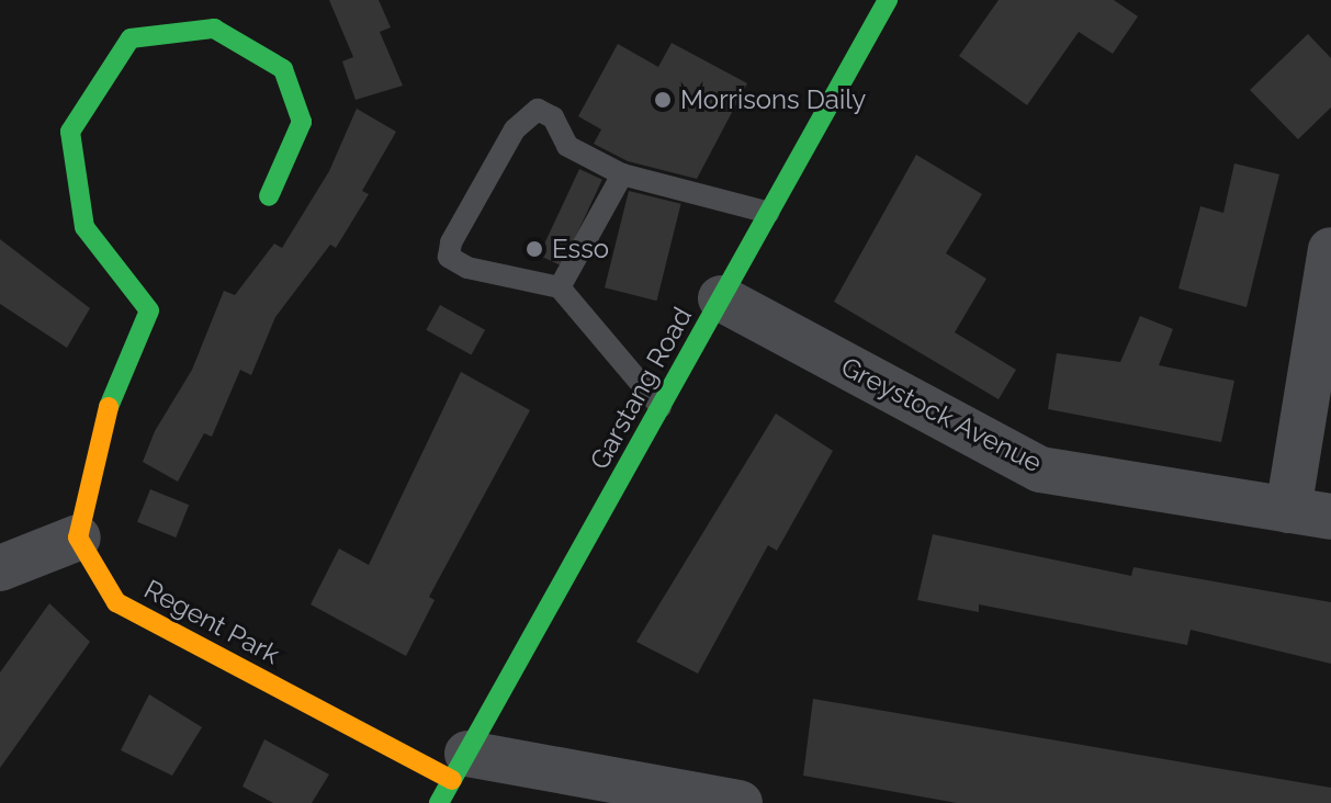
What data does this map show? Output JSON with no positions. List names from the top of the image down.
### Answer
{
  "streets": {
    "main road": ["Garstang Road", "Regent Park"],
    "street": ["Greystock Avenue"]
  },
  "crossings": [
    ["Garstang Road", "Greystock Avenue"],
    ["Garstang Road", "Regent Park"]
  ],
  "places": ["Morrisons Daily", "Esso"]
}
